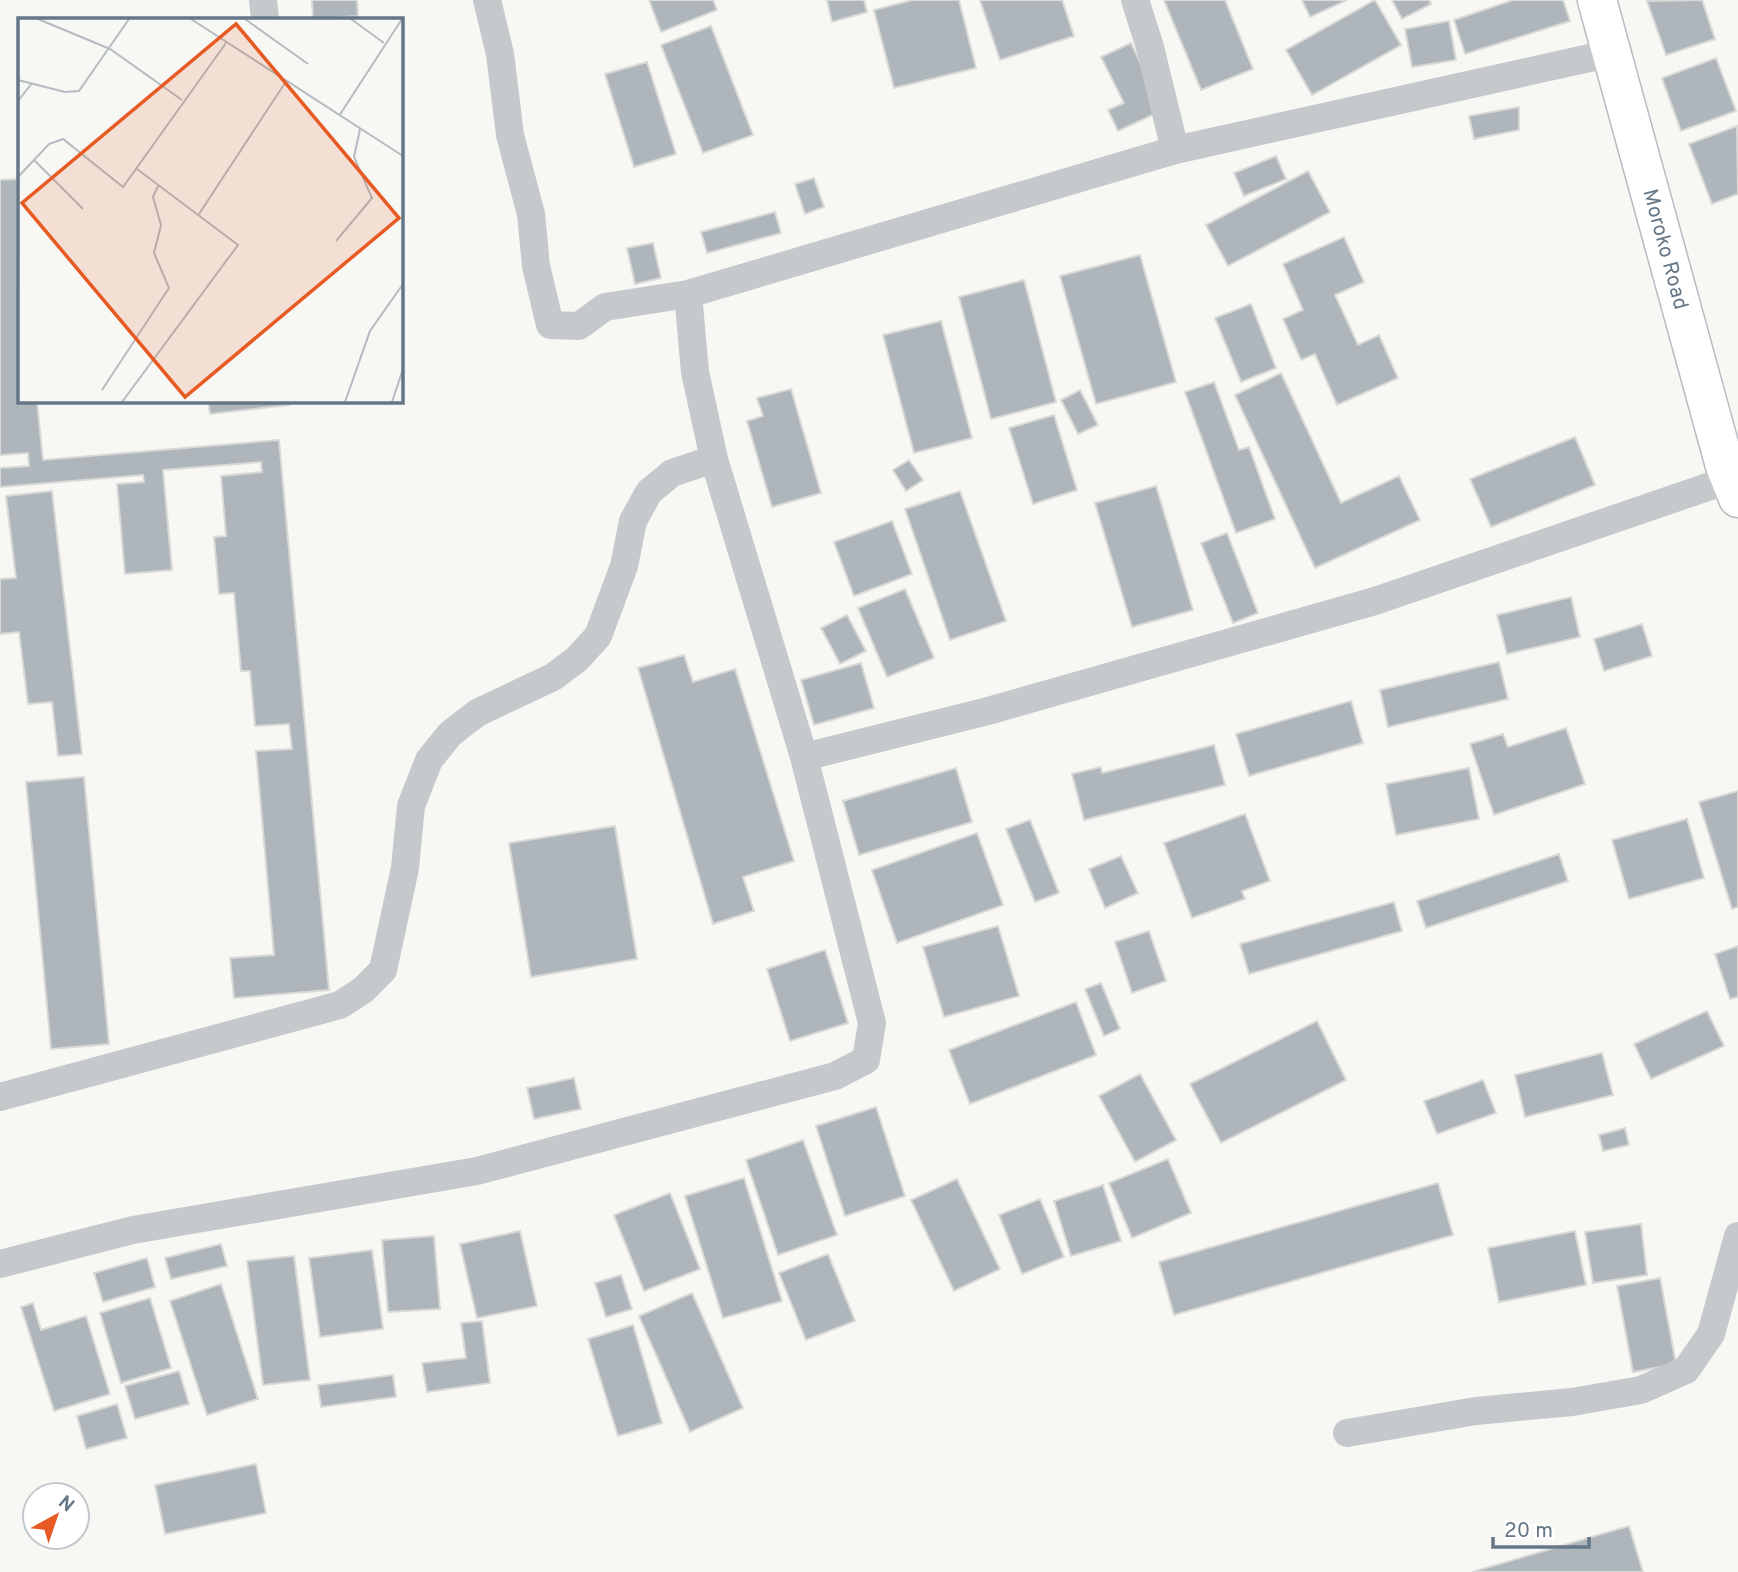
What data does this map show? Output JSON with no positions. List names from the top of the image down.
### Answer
{
  "streets": {
    "street": ["Moroko Road"]
  },
  "scale_bar": "20 m",
  "north": "top right"
}
